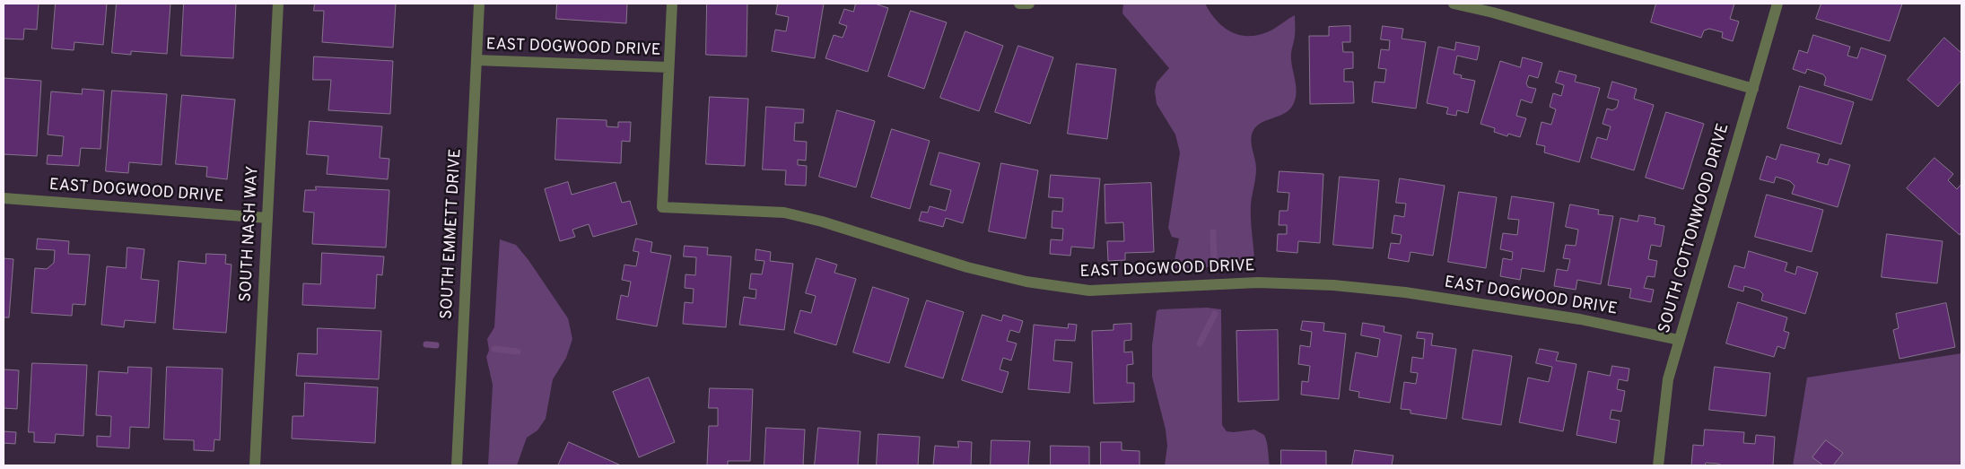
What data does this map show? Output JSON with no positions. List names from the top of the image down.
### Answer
{
  "streets": {
    "street": [
      "EAST DOGWOOD DRIVE",
      "SOUTH COTTONWOOD DRIVE",
      "SOUTH NASH WAY",
      "SOUTH EMMETT DRIVE"
    ]
  },
  "crossings": [
    ["EAST DOGWOOD DRIVE", "SOUTH COTTONWOOD DRIVE"],
    ["EAST DOGWOOD DRIVE", "SOUTH NASH WAY"],
    ["EAST DOGWOOD DRIVE", "SOUTH EMMETT DRIVE"]
  ]
}
